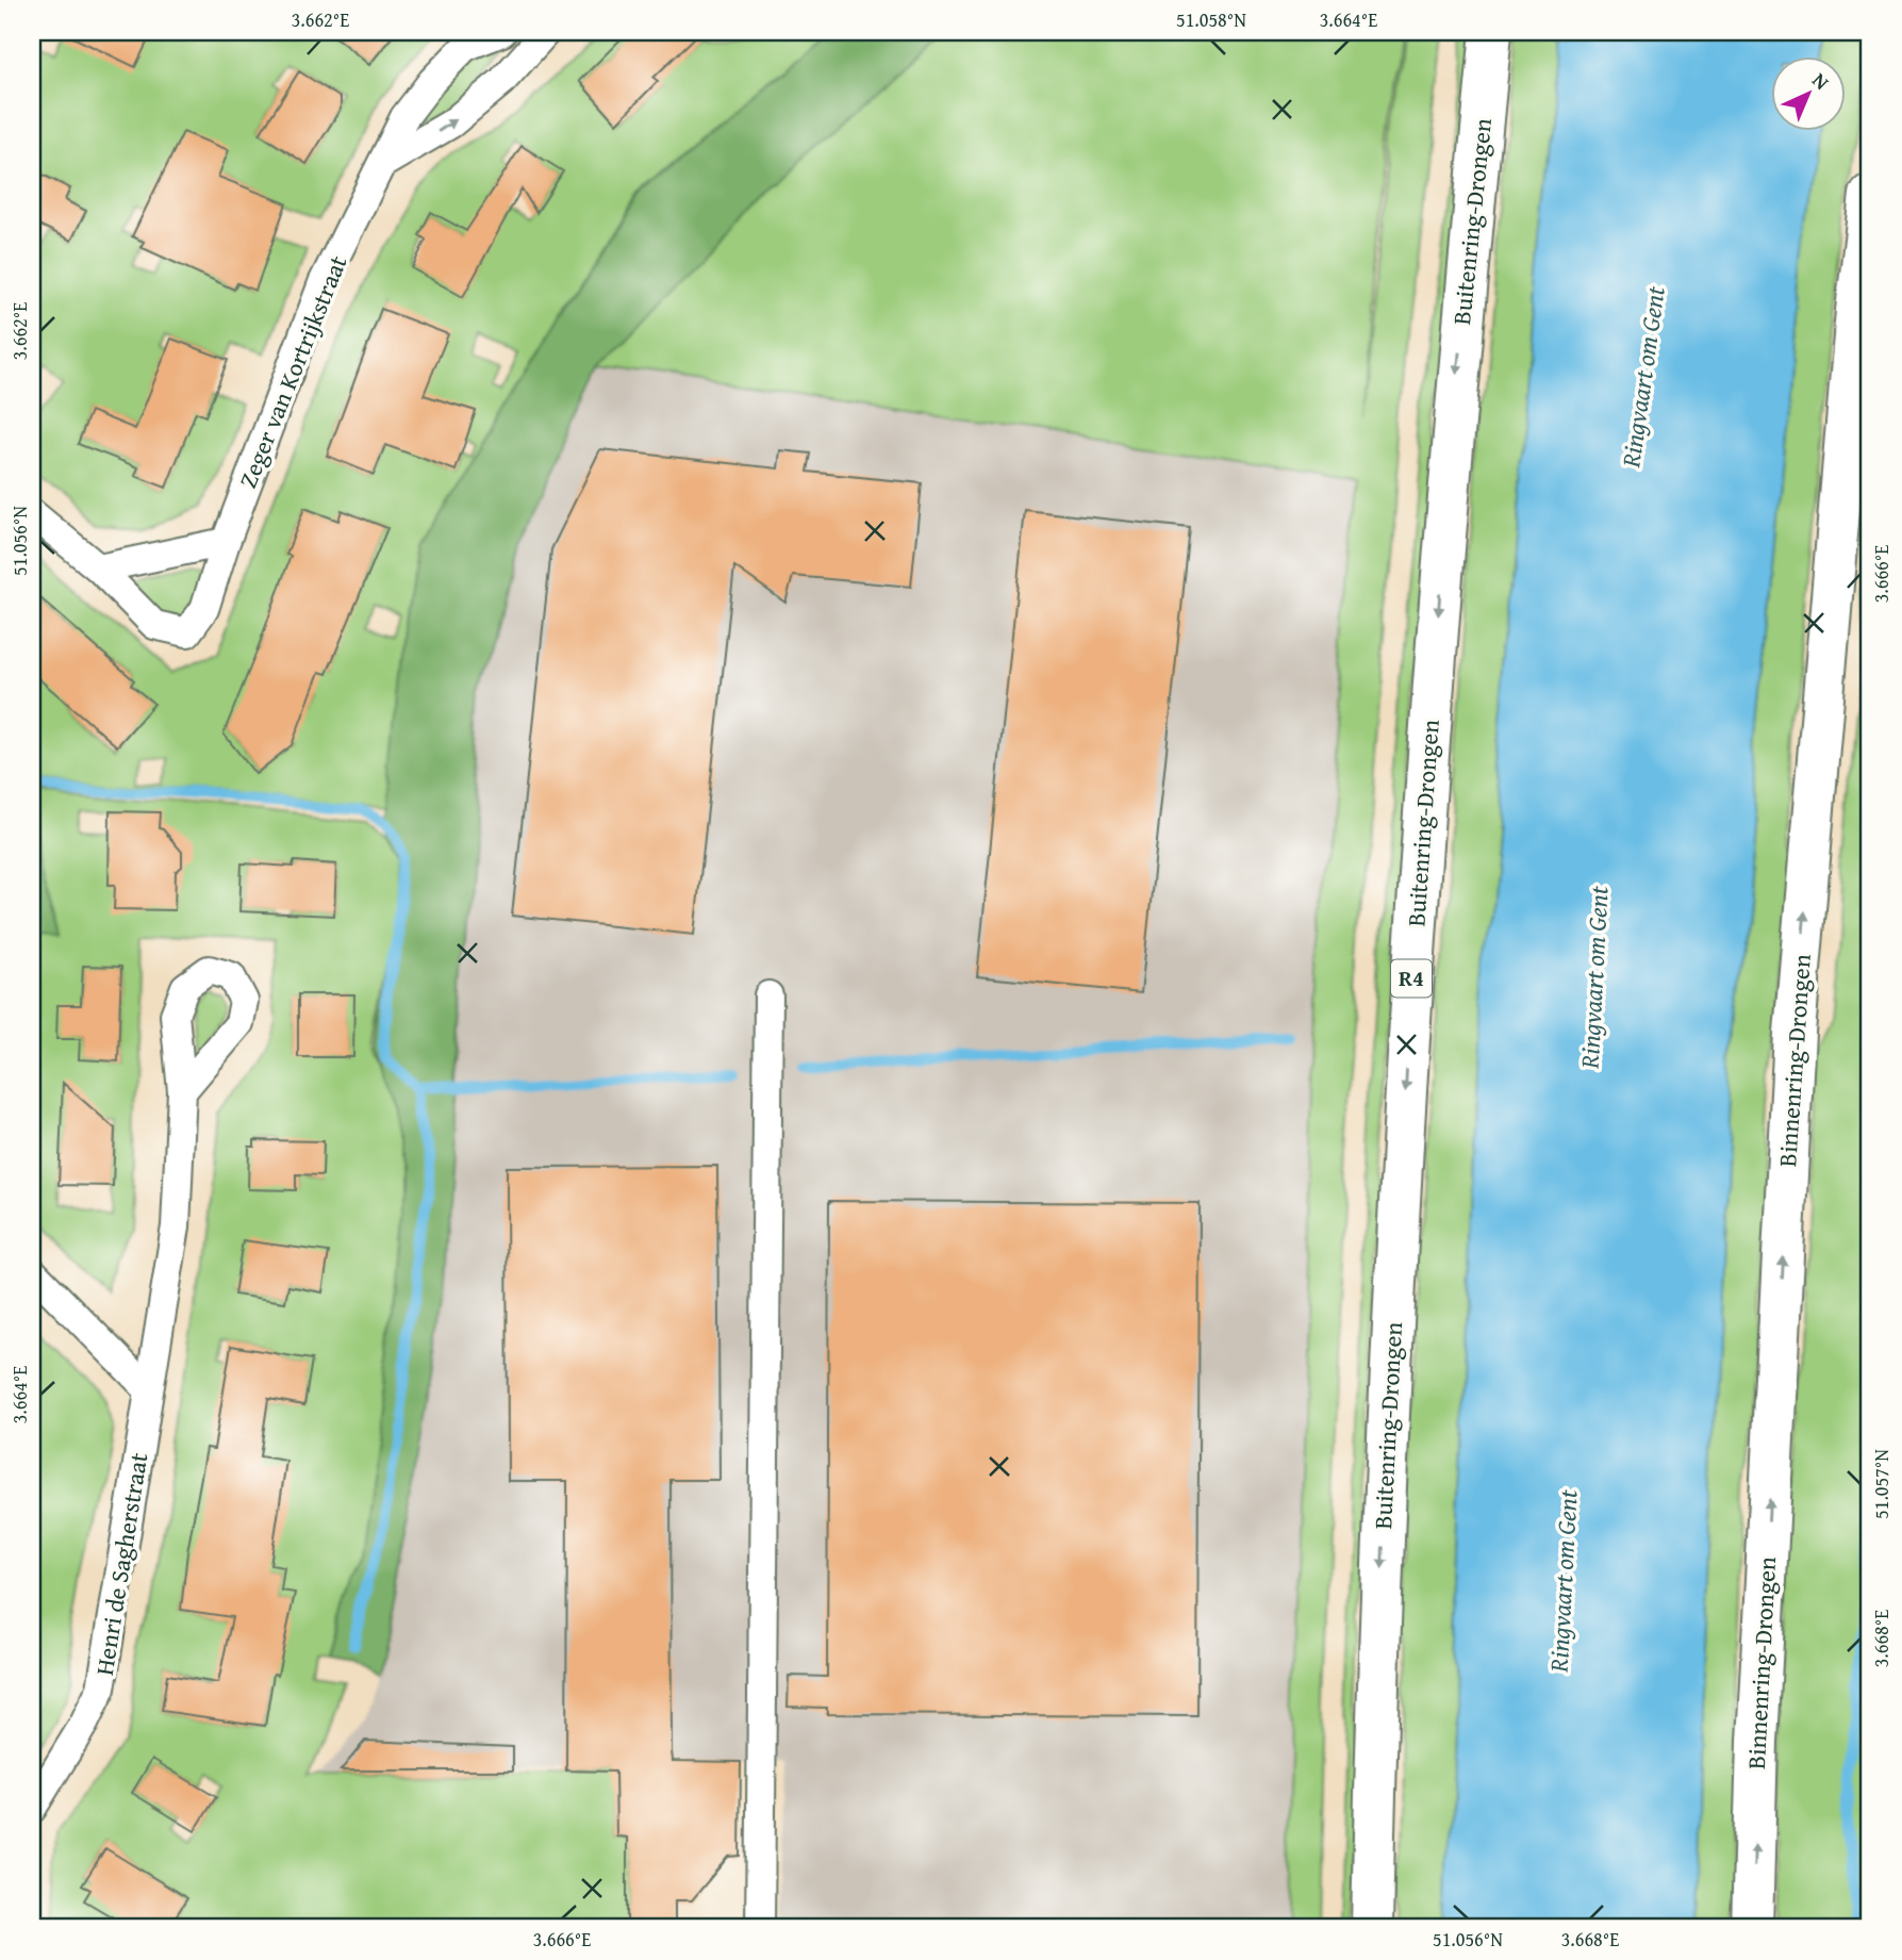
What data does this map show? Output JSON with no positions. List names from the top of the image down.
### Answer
{
  "streets": {
    "highway": ["Buitenring-Drongen", "R4", "Binnenring-Drongen"],
    "street": ["Zeger van Kortrijkstraat", "Henri de Sagherstraat"]
  },
  "one_way": ["Buitenring-Drongen", "Binnenring-Drongen"],
  "water": ["Ringvaart om Gent"],
  "north": "top right",
  "coordinates": [
    "3.662°E",
    "51.058°N",
    "3.664°E",
    "51.056°N",
    "3.666°E",
    "51.057°N",
    "3.668°E"
  ]
}
